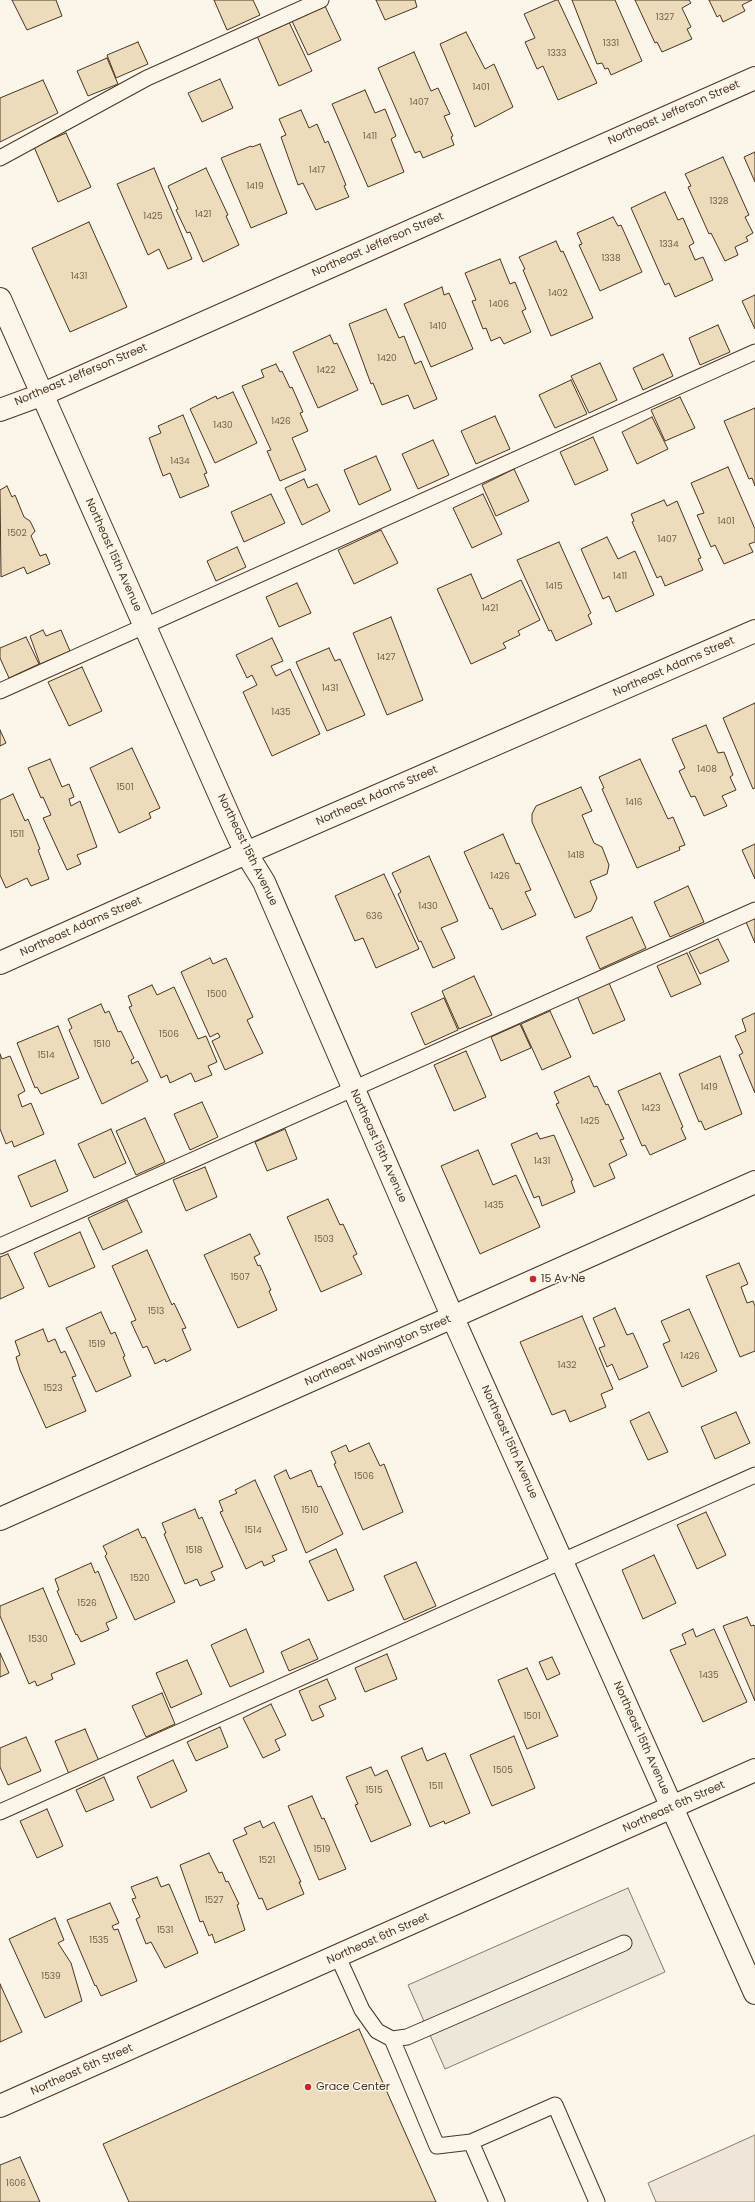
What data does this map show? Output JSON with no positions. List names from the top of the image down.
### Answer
{
  "streets": {
    "street": [
      "Northeast Jefferson Street",
      "Northeast 15th Avenue",
      "Northeast Adams Street",
      "Northeast Washington Street",
      "Northeast 6th Street"
    ]
  },
  "crossings": [
    ["Northeast Jefferson Street", "Northeast 15th Avenue"],
    ["Northeast 15th Avenue", "Northeast Adams Street"],
    ["Northeast 15th Avenue", "Northeast Washington Street"],
    ["Northeast 15th Avenue", "Northeast 6th Street"]
  ],
  "places": ["15 Av Ne", "Grace Center"],
  "house_numbers": [
    "1327",
    "1331",
    "1333",
    "1401",
    "1407",
    "1411",
    "1417",
    "1419",
    "1328",
    "1421",
    "1425",
    "1334",
    "1338",
    "1431",
    "1402",
    "1406",
    "1410",
    "1420",
    "1422",
    "1426",
    "1430",
    "1434",
    "1401",
    "1502",
    "1407",
    "1411",
    "1415",
    "1421",
    "1427",
    "1431",
    "1435",
    "1408",
    "1501",
    "1416",
    "1511",
    "1418",
    "1426",
    "1430",
    "636",
    "1500",
    "1506",
    "1510",
    "1514",
    "1419",
    "1423",
    "1425",
    "1431",
    "1435",
    "1503",
    "1507",
    "1513",
    "1519",
    "1426",
    "1432",
    "1523",
    "1506",
    "1510",
    "1514",
    "1518",
    "1520",
    "1526",
    "1530",
    "1435",
    "1501",
    "1505",
    "1511",
    "1515",
    "1519",
    "1521",
    "1527",
    "1531",
    "1535",
    "1539",
    "1606"
  ]
}
